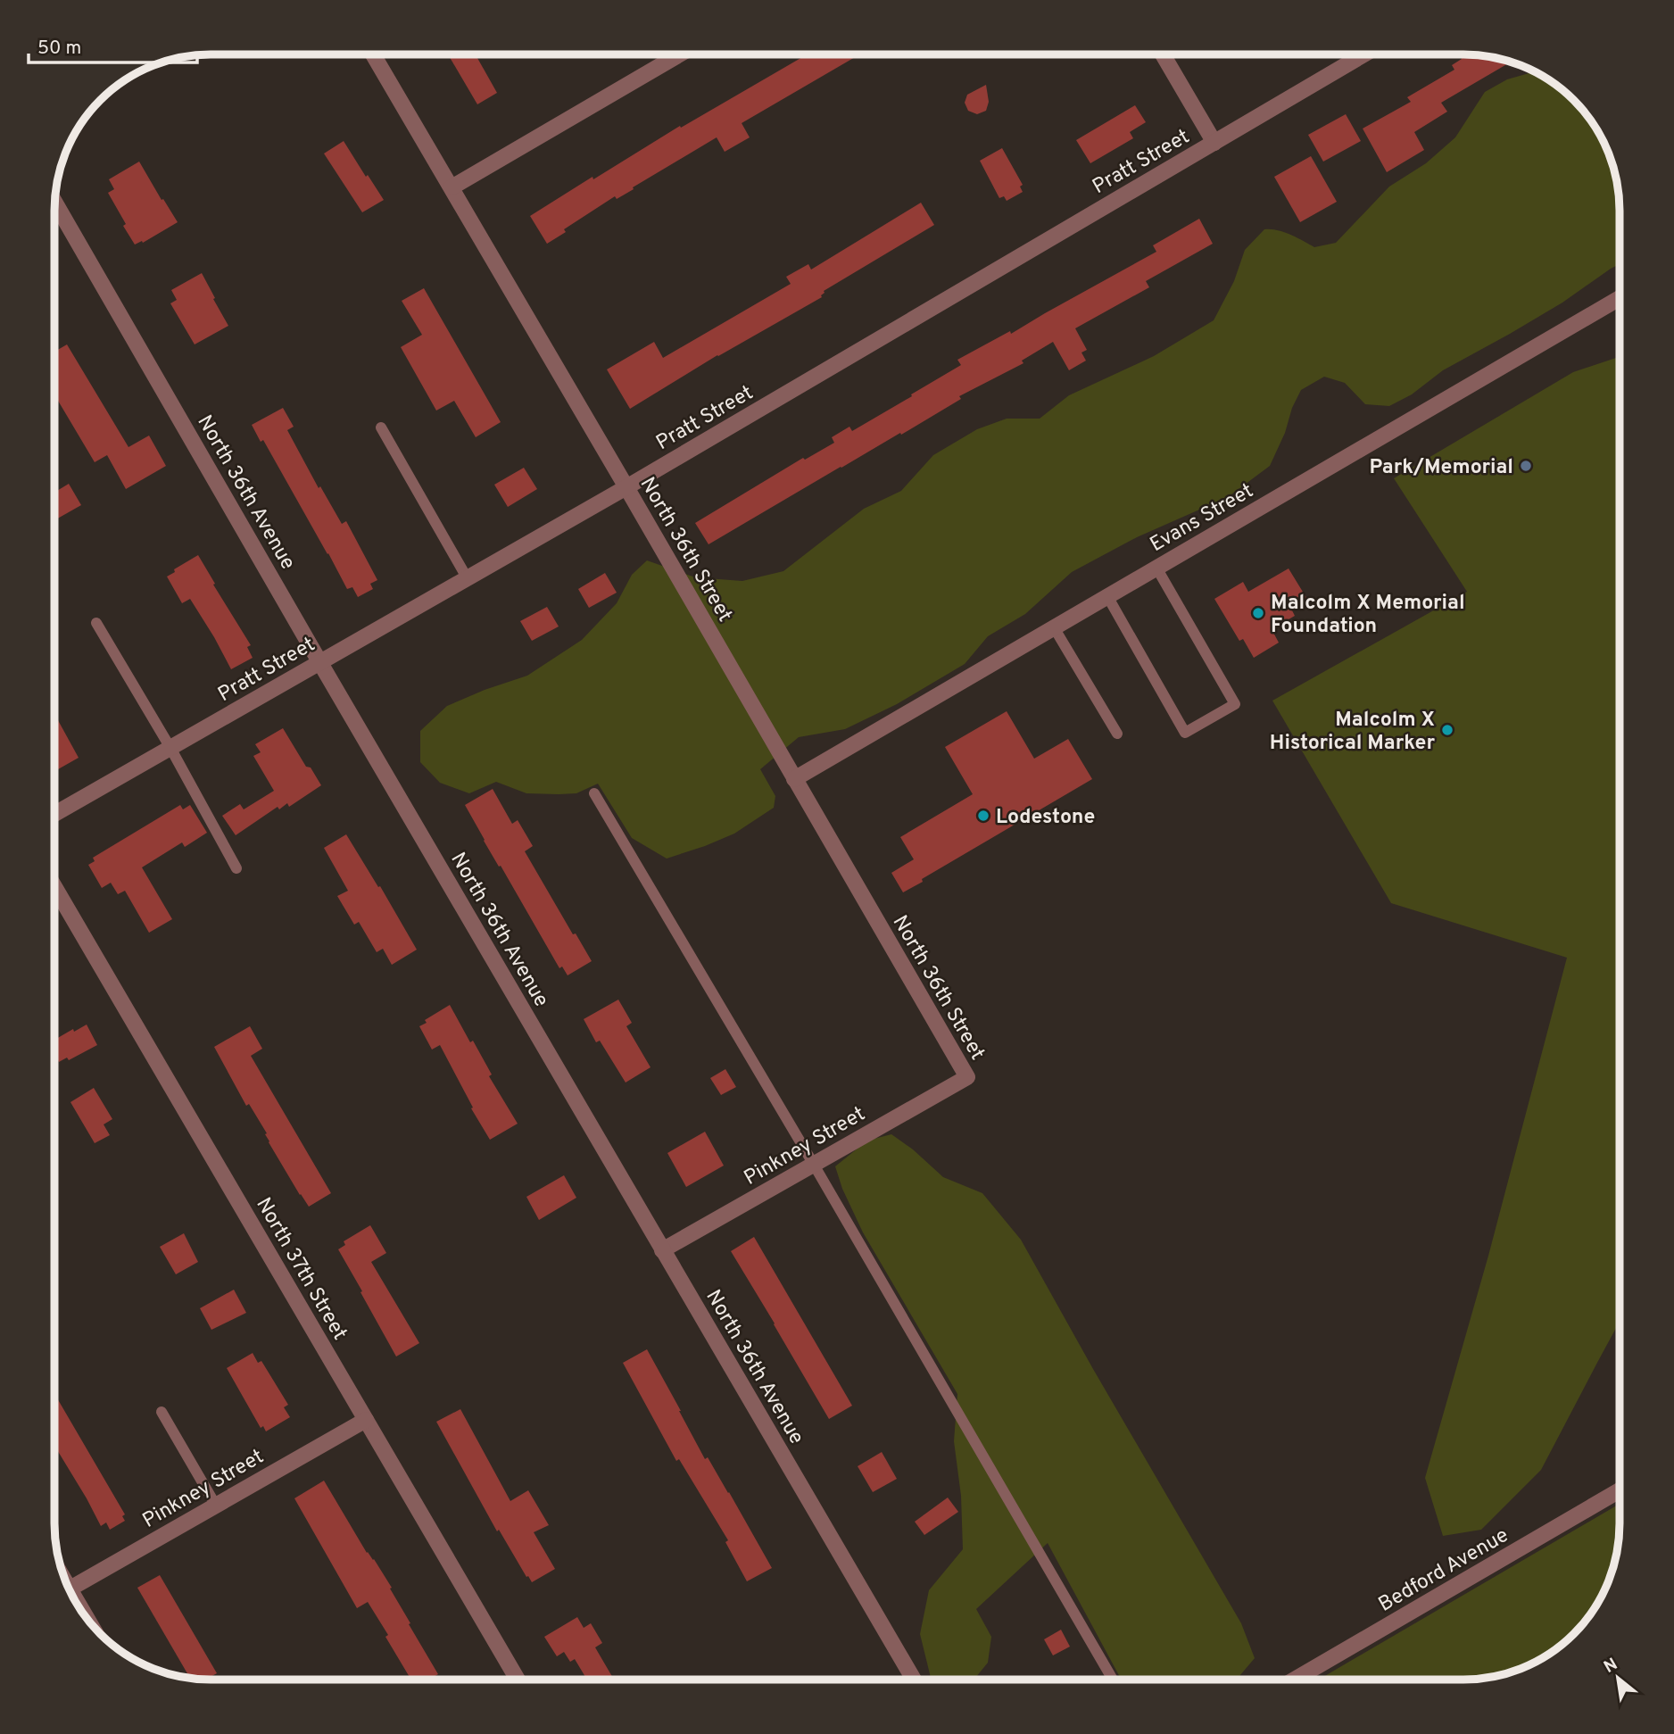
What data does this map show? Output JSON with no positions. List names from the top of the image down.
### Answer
{
  "streets": {
    "street": [
      "Pratt Street",
      "North 36th Avenue",
      "Evans Street",
      "North 36th Street",
      "Pinkney Street",
      "North 37th Street",
      "Bedford Avenue"
    ]
  },
  "crossings": [
    ["Pratt Street", "North 36th Avenue"],
    ["Pratt Street", "North 36th Street"],
    ["North 36th Avenue", "Pinkney Street"],
    ["Evans Street", "North 36th Street"],
    ["North 36th Street", "Pinkney Street"],
    ["Pinkney Street", "North 37th Street"]
  ],
  "places": [
    "Park/Memorial",
    "Malcolm X Memorial Foundation",
    "Malcolm X Historical Marker",
    "Lodestone"
  ],
  "scale_bar": "50 m",
  "north": "top left"
}
